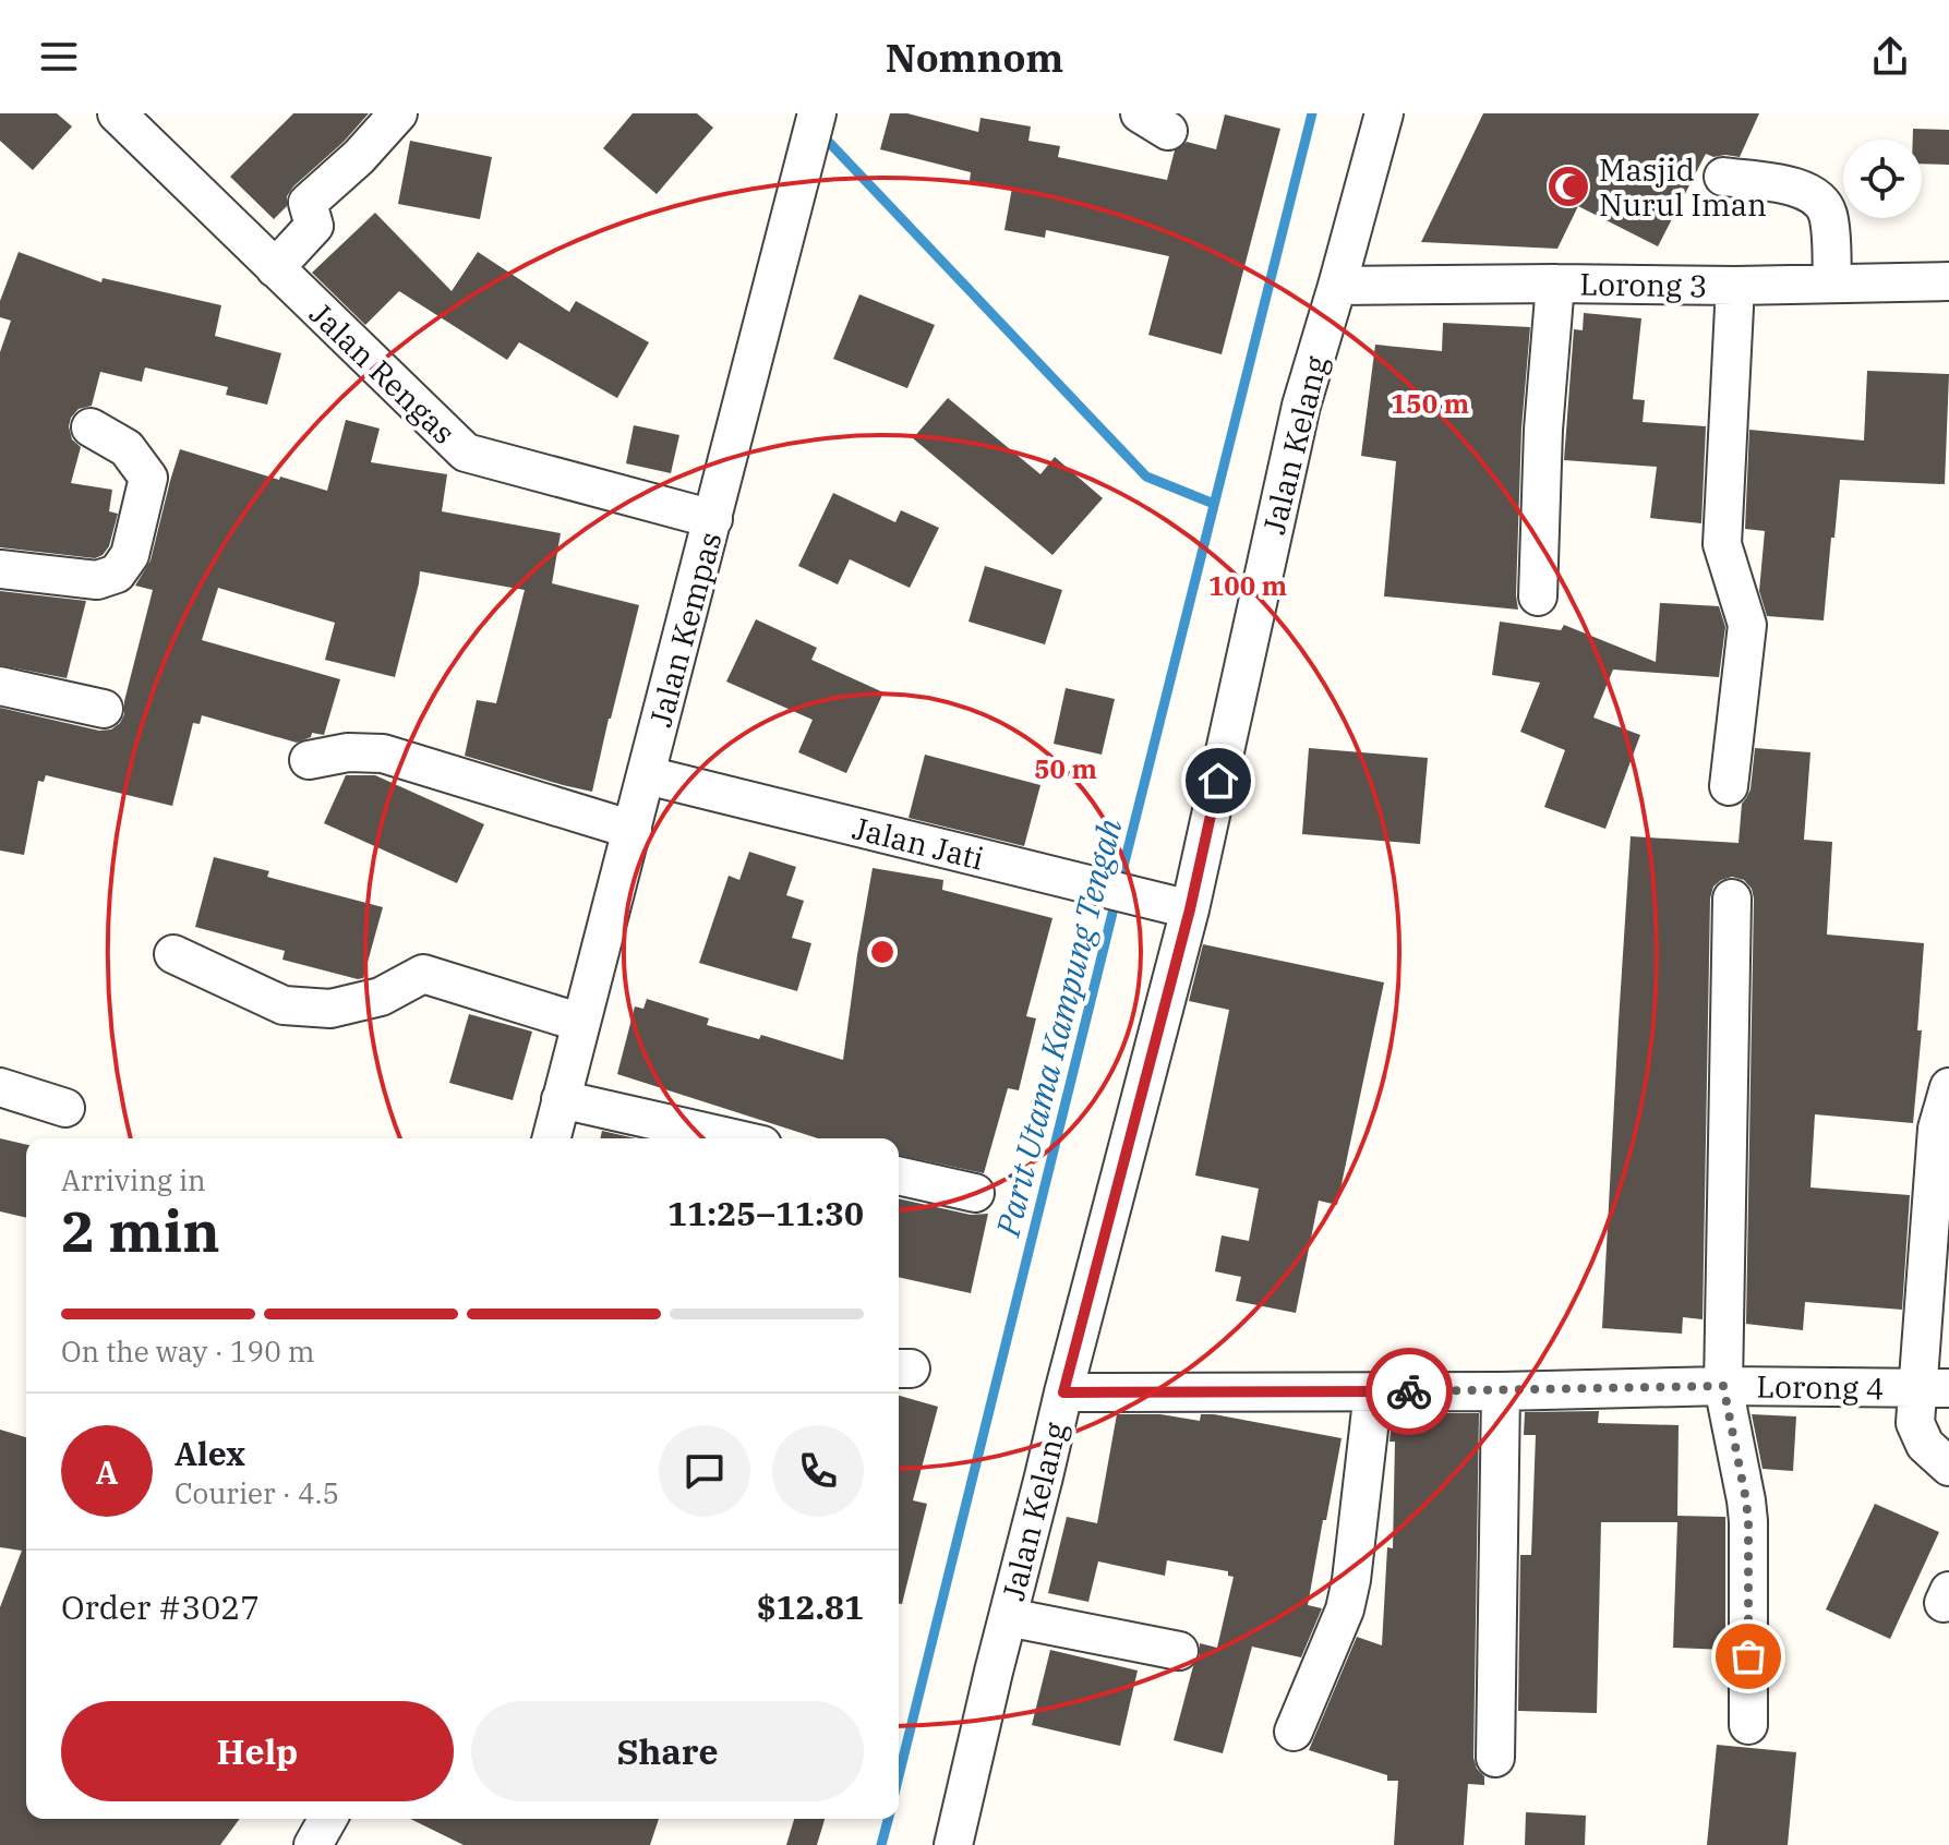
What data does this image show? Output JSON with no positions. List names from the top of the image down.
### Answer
{
  "streets": {
    "street": [
      "Lorong 3",
      "Jalan Rengas",
      "Jalan Kelang",
      "Jalan Kempas",
      "Jalan Jati",
      "Lorong 4"
    ]
  },
  "crossings": [
    ["Lorong 3", "Jalan Kelang"],
    ["Jalan Rengas", "Jalan Kempas"],
    ["Jalan Kelang", "Jalan Jati"],
    ["Jalan Kelang", "Lorong 4"],
    ["Jalan Kempas", "Jalan Jati"]
  ],
  "water": ["Parit Utama Kampung Tengah"],
  "places": {
    "mosque": ["Masjid Nurul Iman"]
  },
  "page": {
    "header": "Nomnom",
    "heading": ["2 min", "Arriving in", "11:25–11:30"],
    "panel": [
      "Alex",
      "Courier · 4.5",
      "Order #3027",
      "$12.81"
    ],
    "bar": "On the way · 190 m",
    "round": "A",
    "buttons": ["Help", "Share"]
  },
  "rings": ["150 m", "100 m", "50 m"]
}
